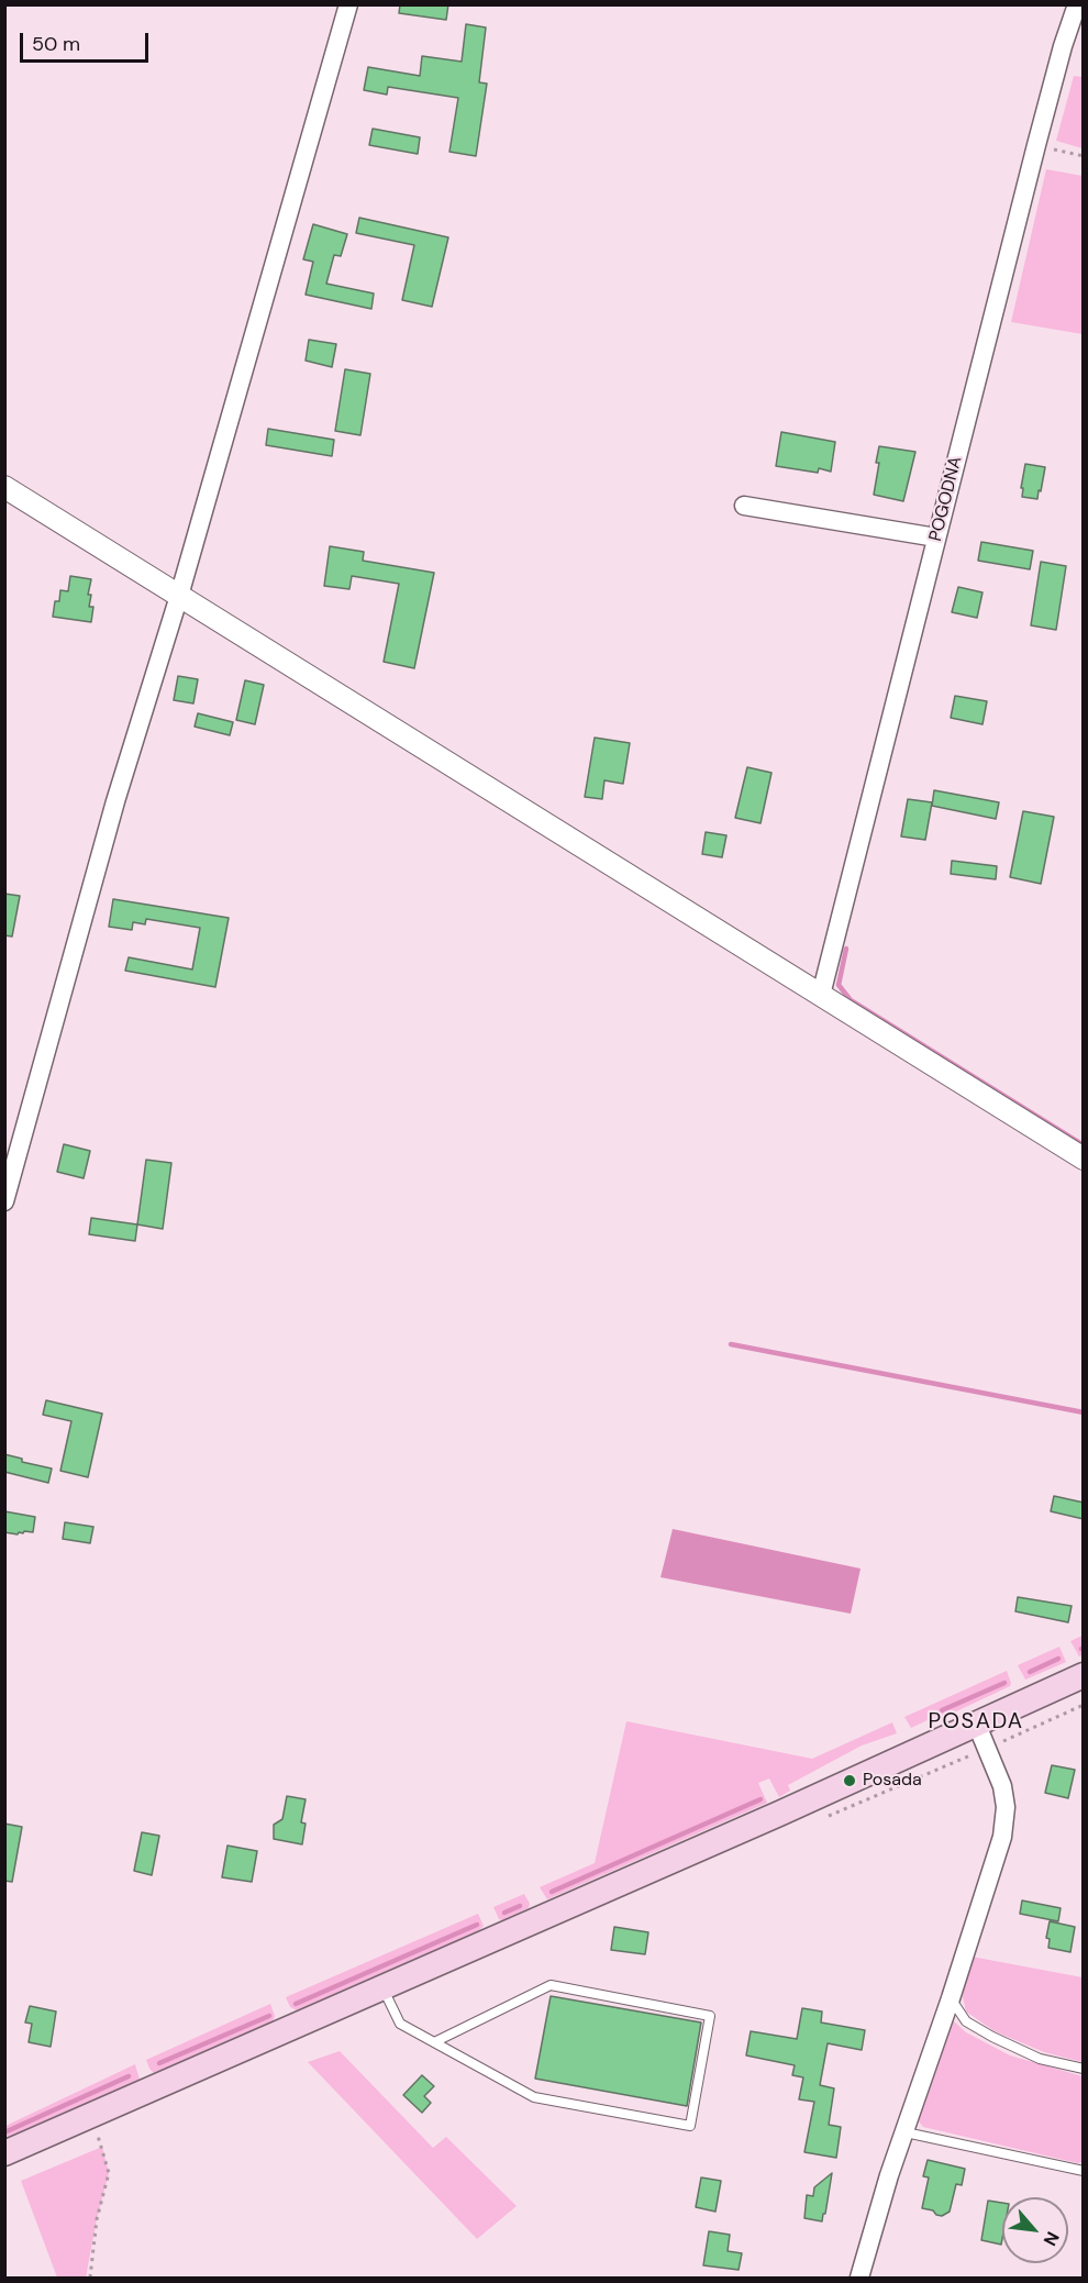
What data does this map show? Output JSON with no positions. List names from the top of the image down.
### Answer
{
  "streets": {
    "street": ["POGODNA"]
  },
  "districts": ["POSADA"],
  "places": ["Posada"],
  "scale_bar": "50 m",
  "north": "bottom right"
}
